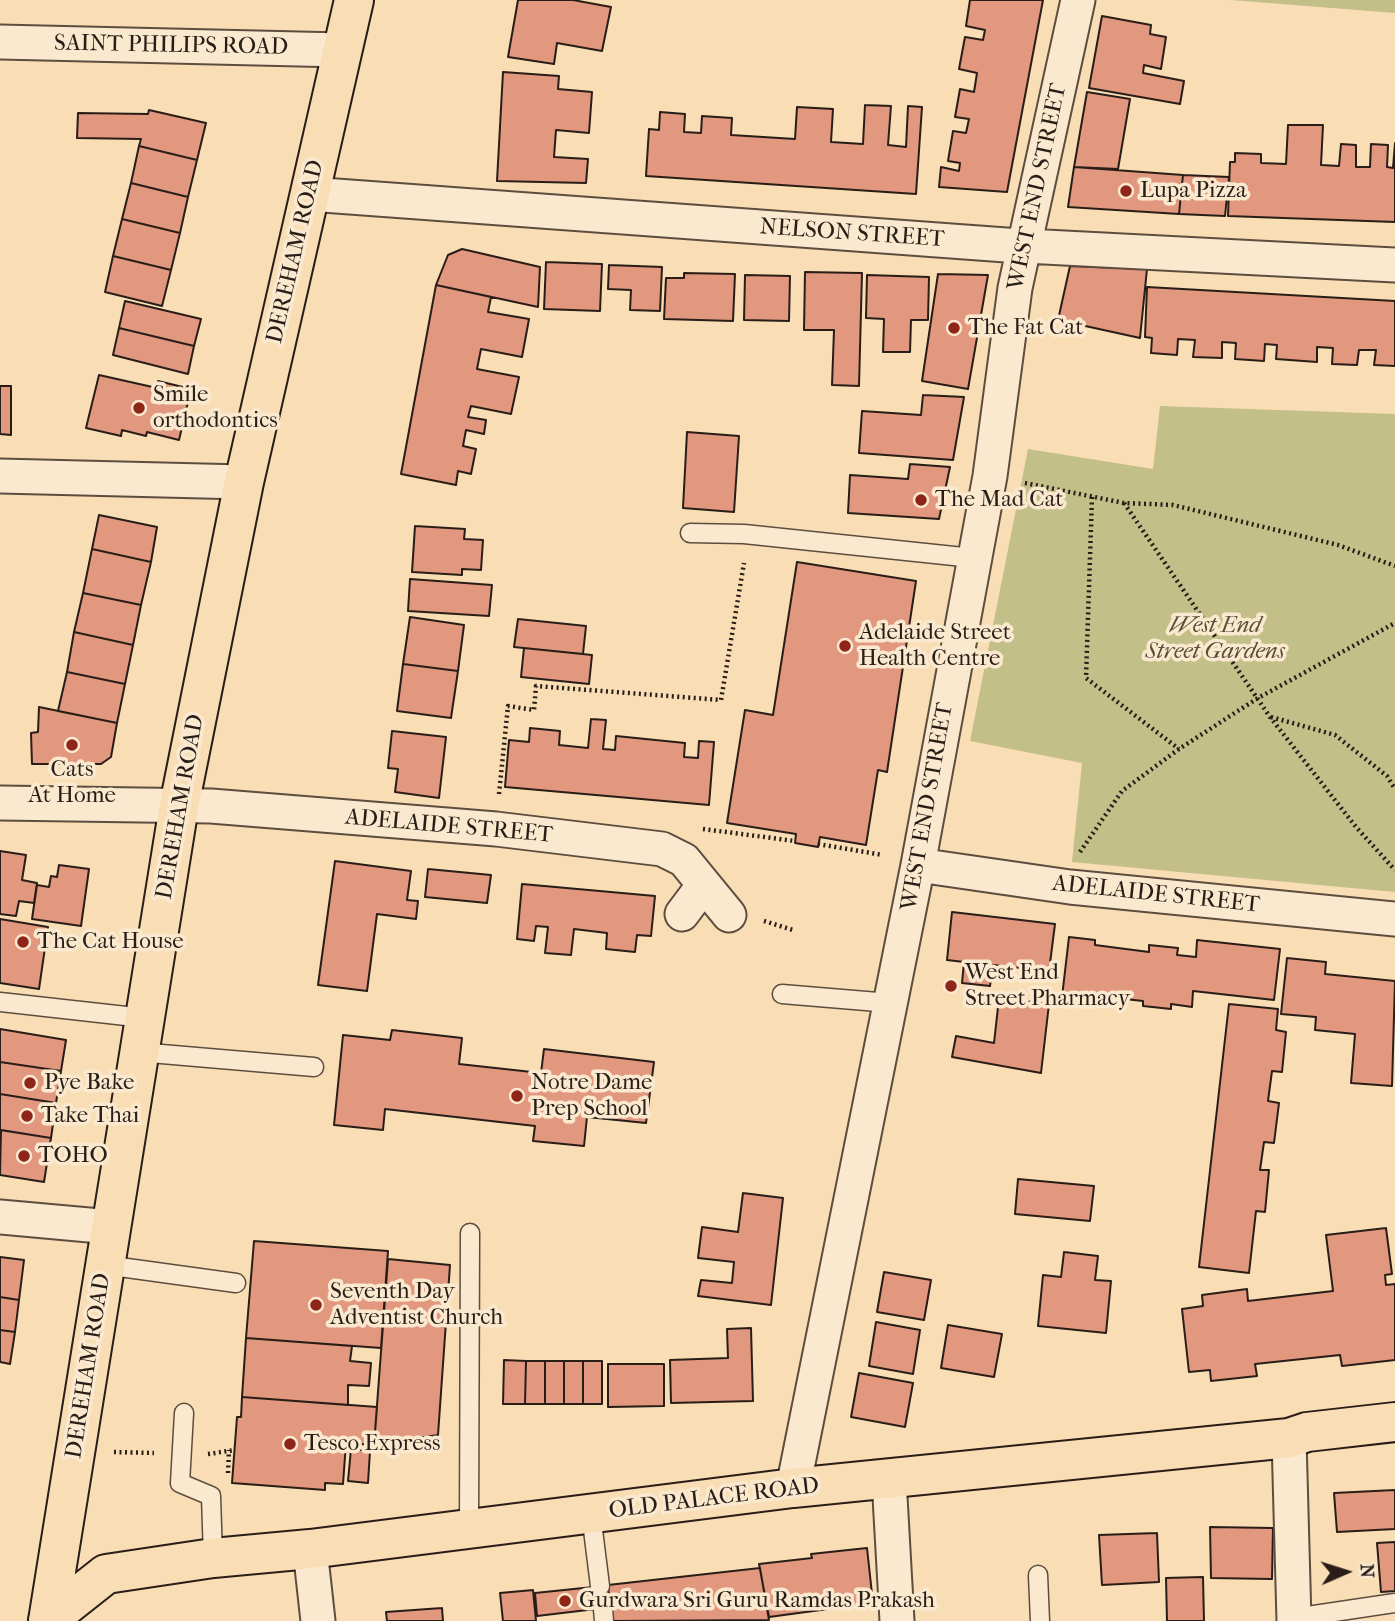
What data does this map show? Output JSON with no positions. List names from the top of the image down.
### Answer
{
  "streets": {
    "main road": ["DEREHAM ROAD", "OLD PALACE ROAD"],
    "street": [
      "SAINT PHILIPS ROAD",
      "WEST END STREET",
      "NELSON STREET",
      "ADELAIDE STREET"
    ]
  },
  "crossings": [
    ["SAINT PHILIPS ROAD", "DEREHAM ROAD"],
    ["WEST END STREET", "NELSON STREET"],
    ["WEST END STREET", "ADELAIDE STREET"],
    ["WEST END STREET", "OLD PALACE ROAD"],
    ["NELSON STREET", "DEREHAM ROAD"],
    ["DEREHAM ROAD", "ADELAIDE STREET"],
    ["DEREHAM ROAD", "OLD PALACE ROAD"]
  ],
  "parks": ["West End Street Gardens"],
  "places": [
    "Lupa Pizza",
    "The Fat Cat",
    "Smile orthodontics",
    "The Mad Cat",
    "Adelaide Street Health Centre",
    "Cats At Home",
    "The Cat House",
    "West End Street Pharmacy",
    "Pye Bake",
    "Notre Dame Prep School",
    "Take Thai",
    "TOHO",
    "Seventh Day Adventist Church",
    "Tesco Express",
    "Gurdwara Sri Guru Ramdas Prakash"
  ],
  "north": "right"
}
